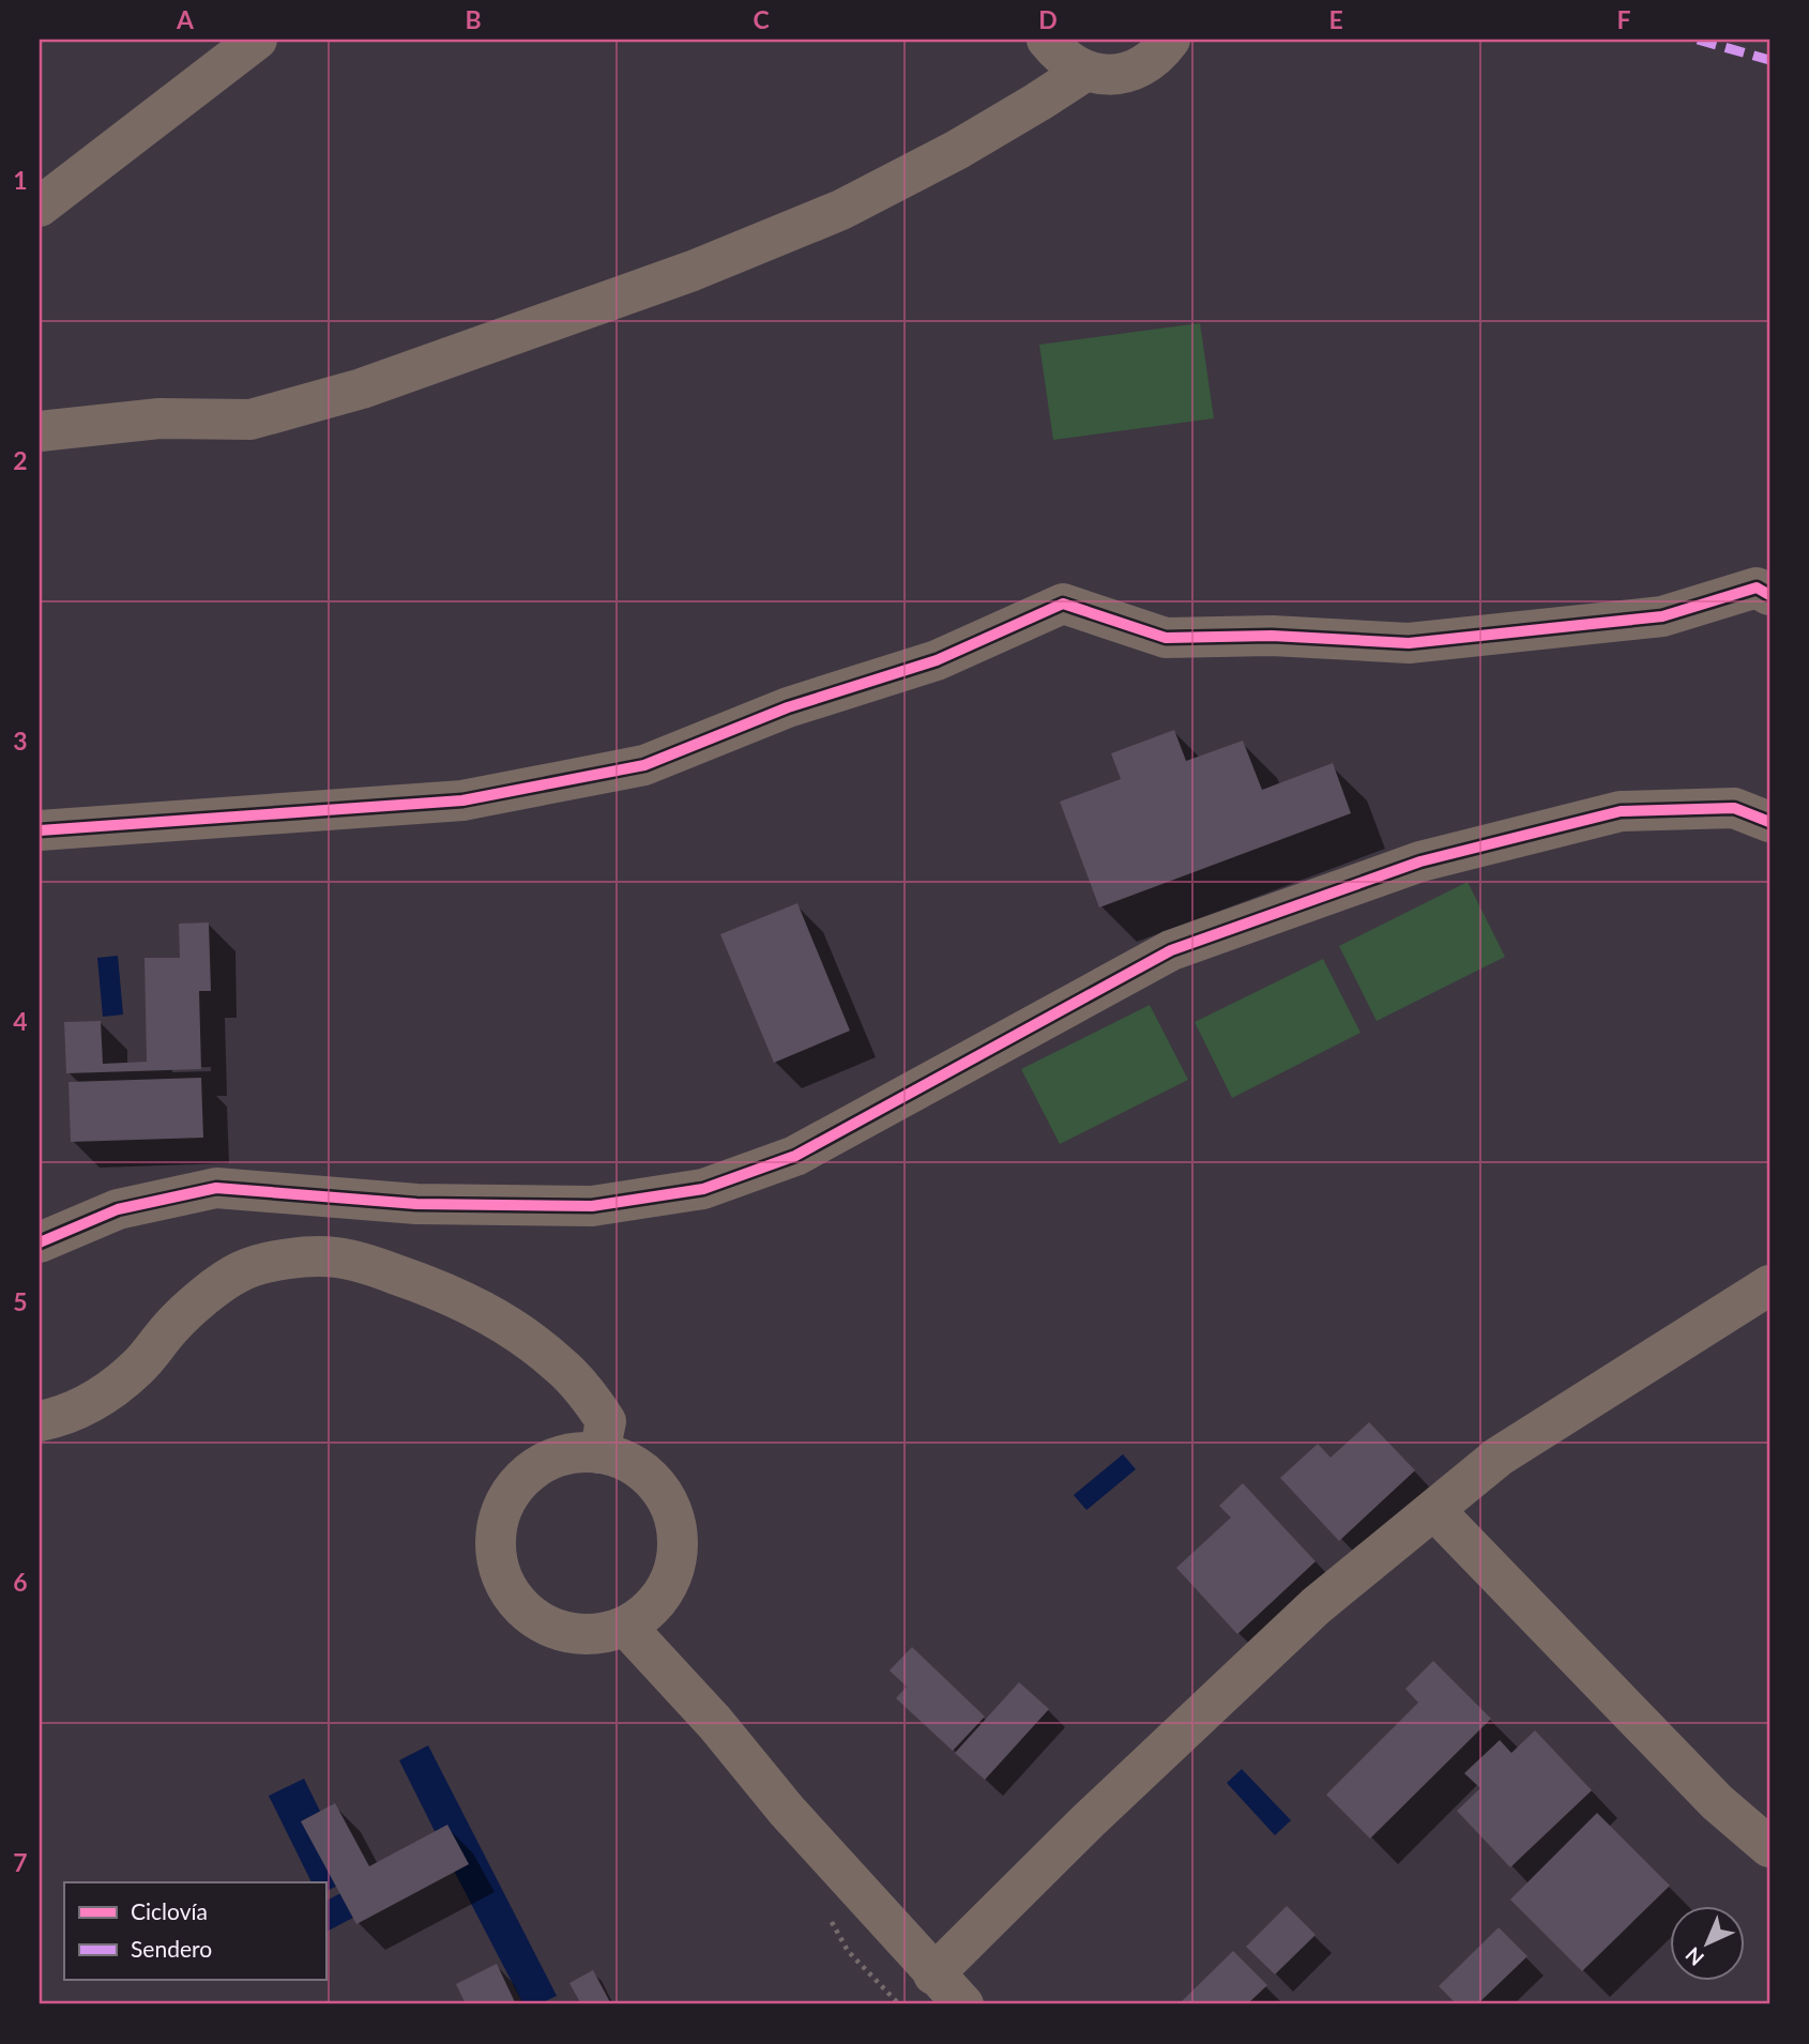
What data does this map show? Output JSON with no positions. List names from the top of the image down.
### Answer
{
  "legend": ["Ciclovía", "Sendero"],
  "north": "bottom left",
  "grid": {
    "columns": [
      "A",
      "B",
      "C",
      "D",
      "E",
      "F"
    ],
    "rows": [
      "1",
      "2",
      "3",
      "4",
      "5",
      "6",
      "7"
    ]
  }
}
